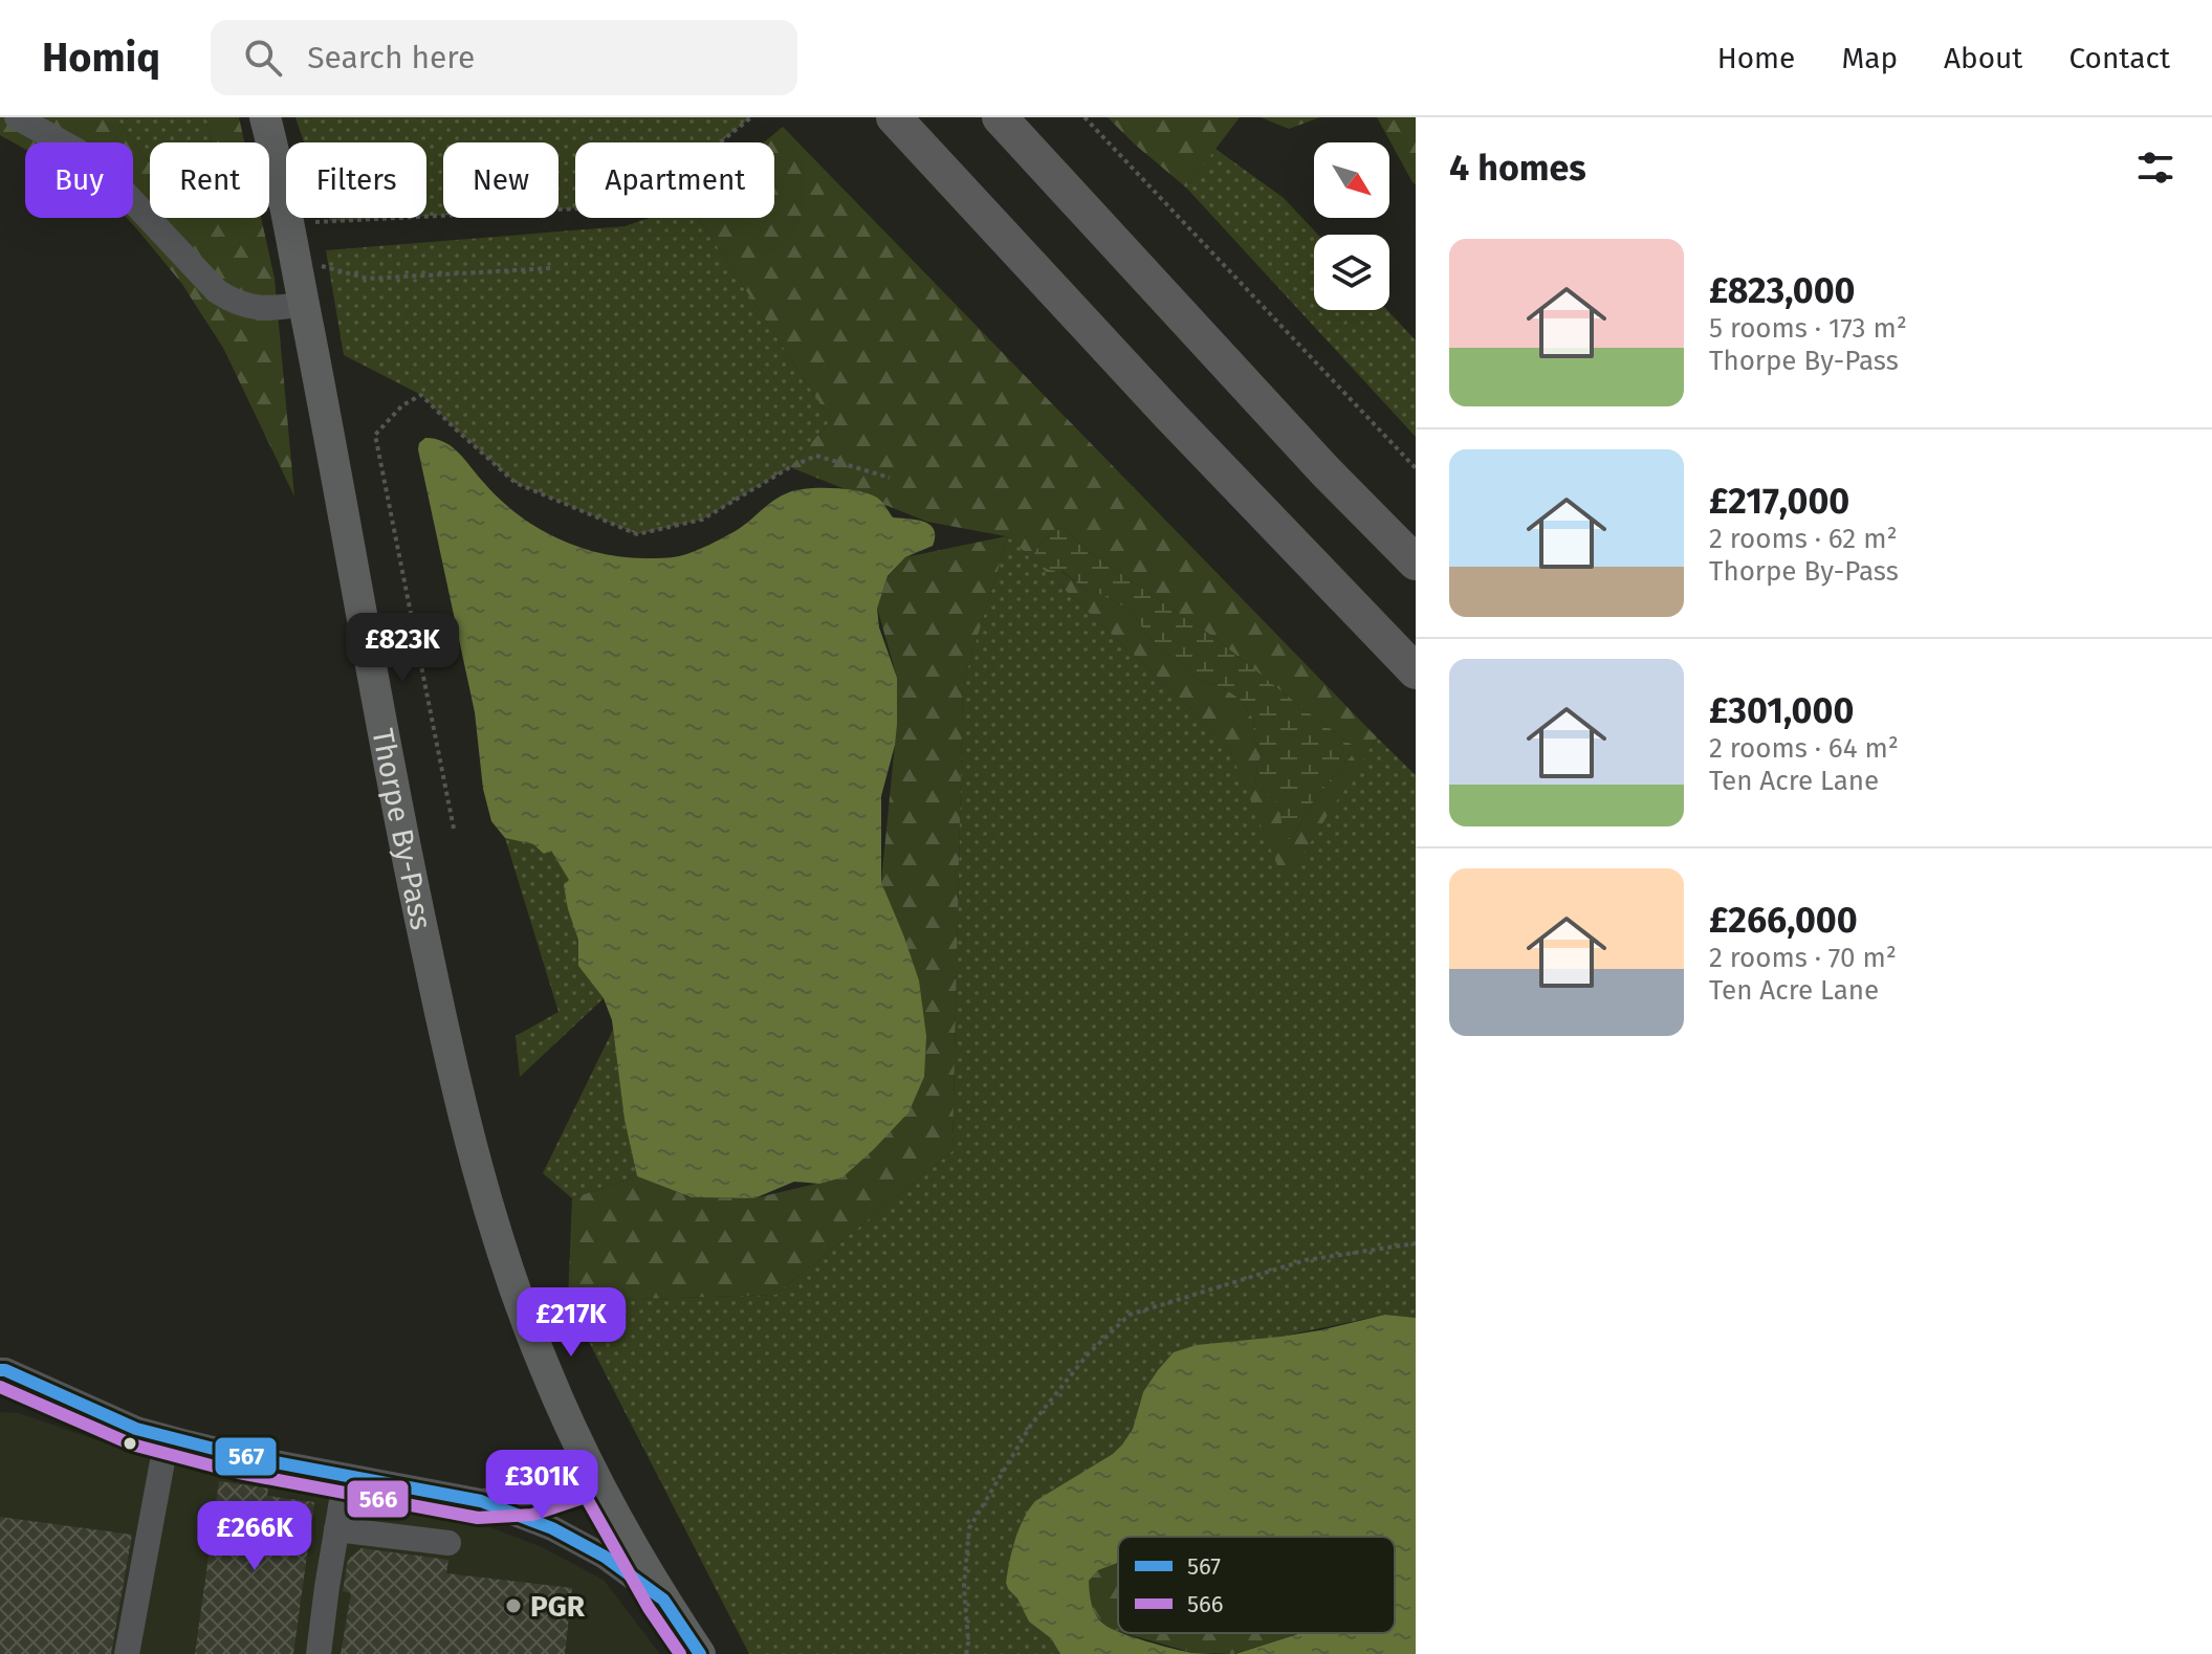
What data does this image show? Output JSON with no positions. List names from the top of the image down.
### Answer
{
  "streets": {
    "main road": ["Thorpe By-Pass"]
  },
  "places": ["PGR"],
  "lines": ["transit line 567", "transit line 566"],
  "legend": ["567", "566"],
  "north": "bottom right",
  "page": {
    "header": "Homiq",
    "search": "Search here",
    "nav": [
      "Home",
      "Map",
      "About",
      "Contact"
    ],
    "heading": "4 homes",
    "chip": [
      "Buy",
      "Rent",
      "Filters",
      "New",
      "Apartment"
    ],
    "list": [
      {
        "name": "£823,000",
        "note": "5 rooms · 173 m² · Thorpe By-Pass"
      },
      {
        "name": "£217,000",
        "note": "2 rooms · 62 m² · Thorpe By-Pass"
      },
      {
        "name": "£301,000",
        "note": "2 rooms · 64 m² · Ten Acre Lane"
      },
      {
        "name": "£266,000",
        "note": "2 rooms · 70 m² · Ten Acre Lane"
      }
    ],
    "price": [
      "£823K",
      "£217K",
      "£301K",
      "£266K"
    ]
  }
}
